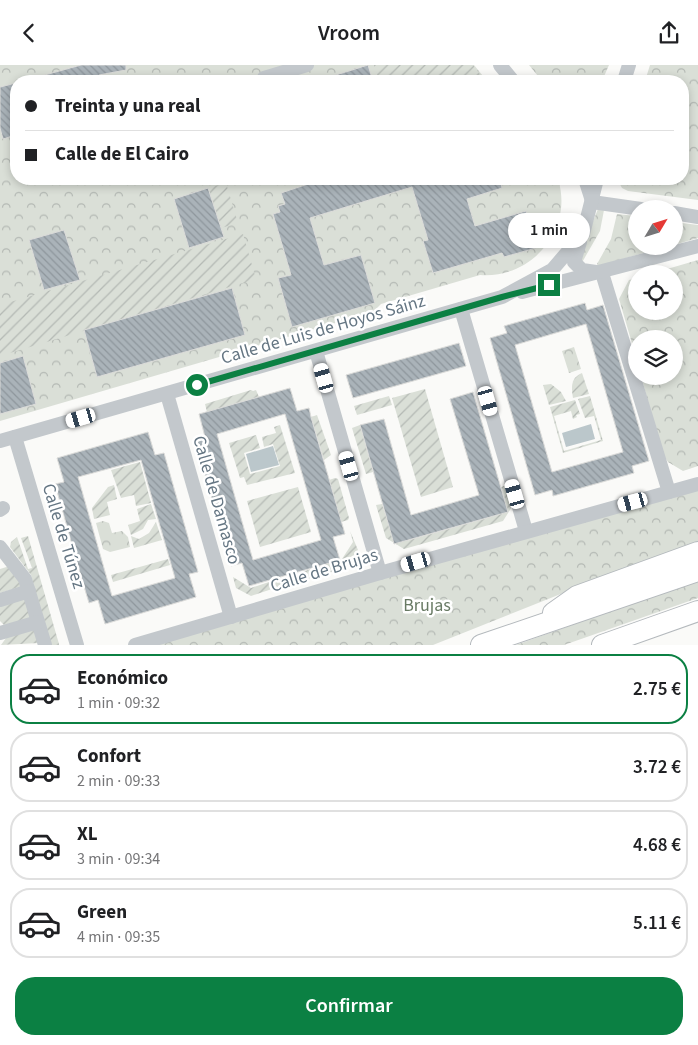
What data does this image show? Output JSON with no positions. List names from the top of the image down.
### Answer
{
  "streets": {
    "street": [
      "Calle de Luis de Hoyos Sáinz",
      "Calle de Damasco",
      "Calle de Túnez",
      "Calle de Brujas"
    ]
  },
  "crossings": [
    ["Calle de Luis de Hoyos Sáinz", "Calle de Damasco"],
    ["Calle de Luis de Hoyos Sáinz", "Calle de Túnez"],
    ["Calle de Damasco", "Calle de Brujas"]
  ],
  "parks": ["Brujas"],
  "north": "top right",
  "page": {
    "header": "Vroom",
    "banner": ["Treinta y una real", "Calle de El Cairo"],
    "bubble": "1 min",
    "list": [
      {
        "name": "Económico",
        "note": "1 min · 09:32",
        "value": "2.75 €"
      },
      {
        "name": "Confort",
        "note": "2 min · 09:33",
        "value": "3.72 €"
      },
      {
        "name": "XL",
        "note": "3 min · 09:34",
        "value": "4.68 €"
      },
      {
        "name": "Green",
        "note": "4 min · 09:35",
        "value": "5.11 €"
      }
    ],
    "buttons": "Confirmar"
  }
}
